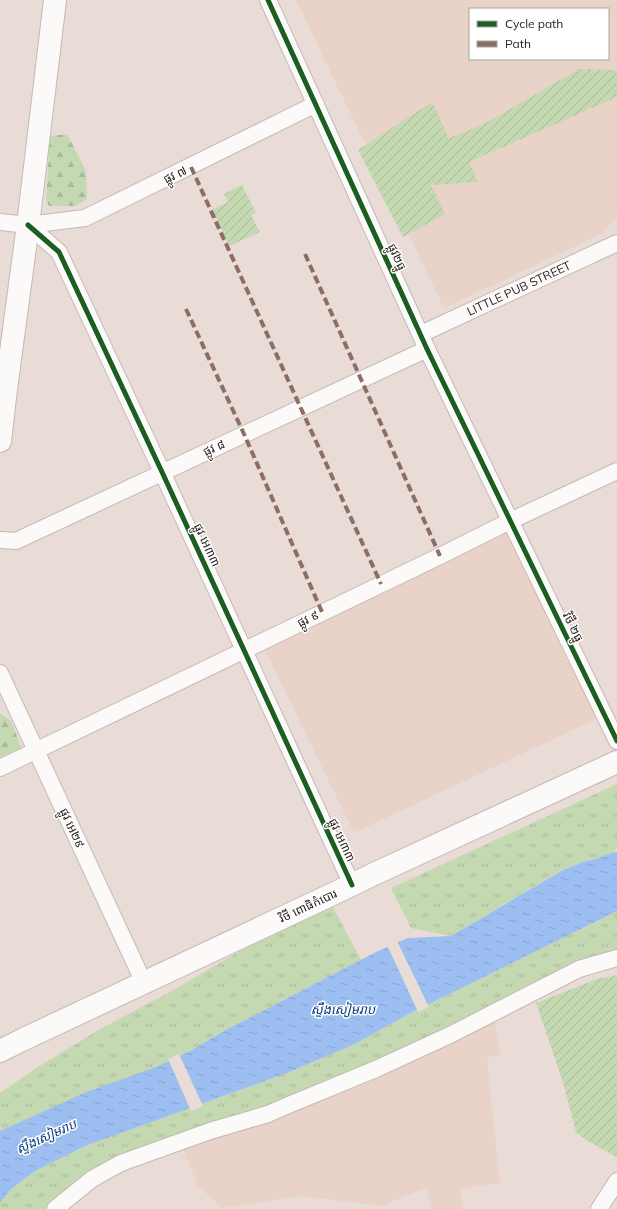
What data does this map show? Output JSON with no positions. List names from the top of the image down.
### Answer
{
  "streets": {
    "main road": ["វិថី ពោធិកំបោរ"],
    "street": [
      "ផ្លូវ ៧",
      "ផ្លូវ២ធ្នូ",
      "LITTLE PUB STREET",
      "ផ្លូវ ៨",
      "ផ្លូវ អេ៣៣",
      "ផ្លូវ ៩",
      "វិថី ២ធ្នូ",
      "ផ្លូវ អេ២៩"
    ]
  },
  "crossings": [
    ["ផ្លូវ ៧", "ផ្លូវ២ធ្នូ"],
    ["ផ្លូវ ៧", "ផ្លូវ អេ៣៣"],
    ["ផ្លូវ២ធ្នូ", "LITTLE PUB STREET"],
    ["ផ្លូវ២ធ្នូ", "ផ្លូវ ៨"],
    ["ផ្លូវ២ធ្នូ", "ផ្លូវ ៩"],
    ["ផ្លូវ២ធ្នូ", "វិថី ២ធ្នូ"],
    ["ផ្លូវ ៨", "ផ្លូវ អេ៣៣"],
    ["ផ្លូវ អេ៣៣", "ផ្លូវ ៩"],
    ["ផ្លូវ អេ៣៣", "វិថី ពោធិកំបោរ"],
    ["ផ្លូវ ៩", "វិថី ២ធ្នូ"],
    ["ផ្លូវ ៩", "ផ្លូវ អេ២៩"],
    ["ផ្លូវ អេ២៩", "វិថី ពោធិកំបោរ"]
  ],
  "water": ["ស្ទឹងសៀមរាប"],
  "legend": ["Cycle path", "Path"]
}
